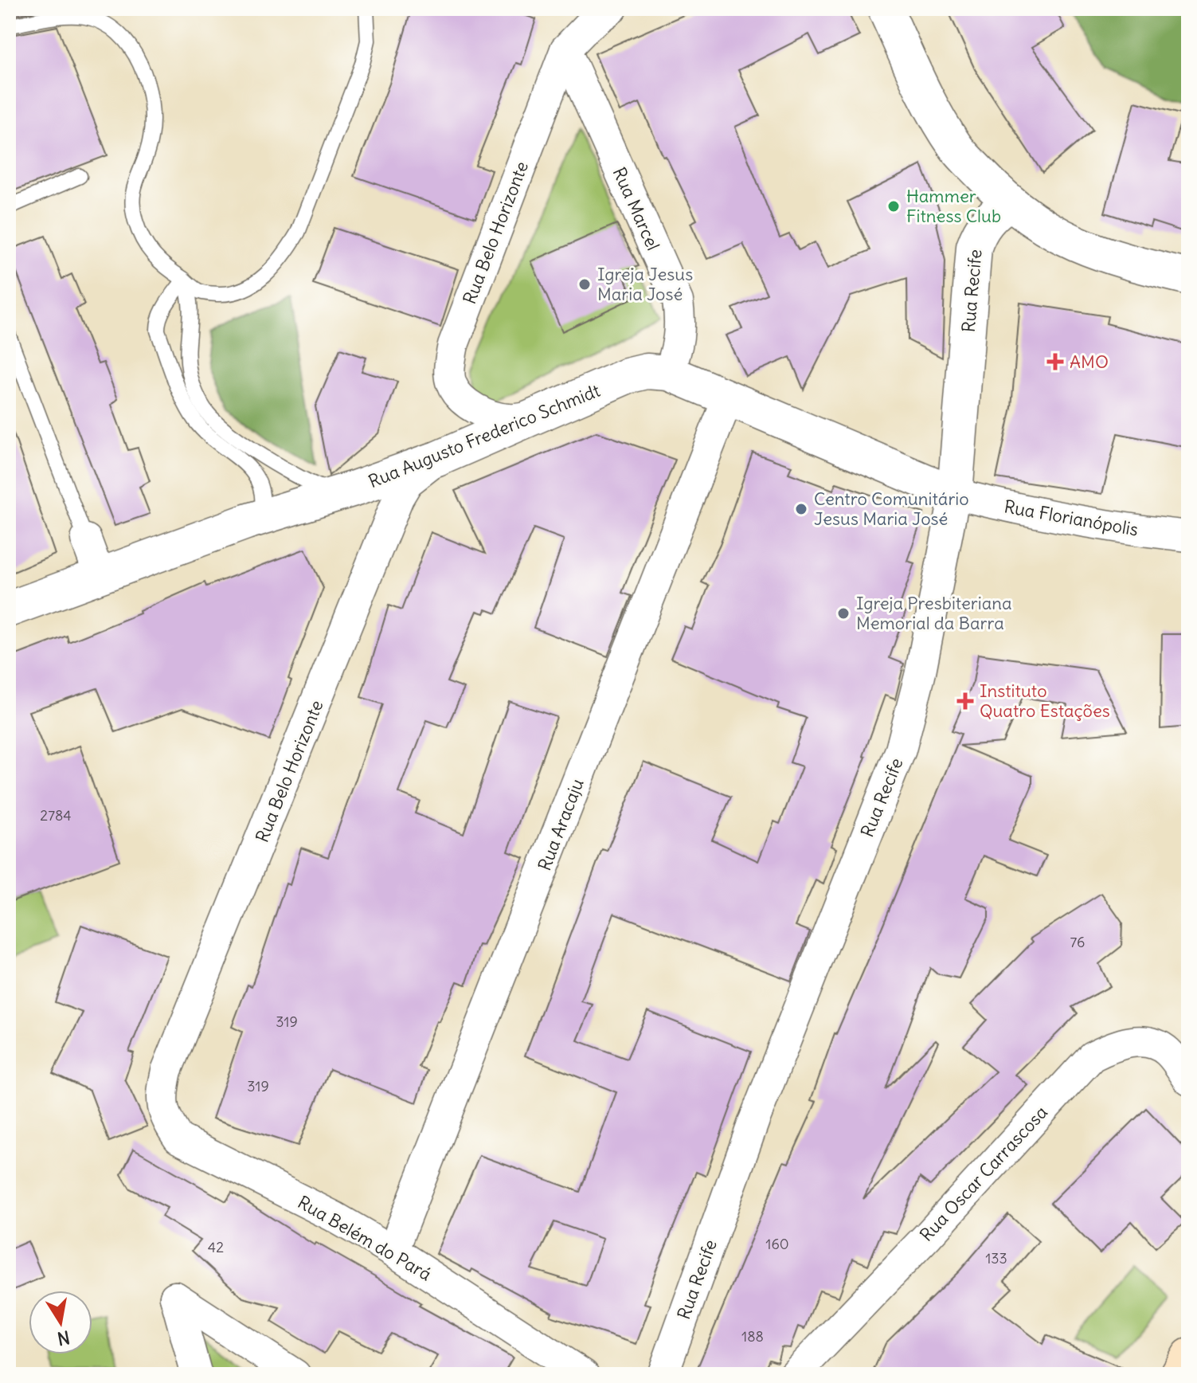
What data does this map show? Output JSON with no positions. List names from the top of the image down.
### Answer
{
  "streets": {
    "street": [
      "Rua Marcel",
      "Rua Belo Horizonte",
      "Rua Recife",
      "Rua Augusto Frederico Schmidt",
      "Rua Florianópolis",
      "Rua Aracaju",
      "Rua Oscar Carrascosa",
      "Rua Belém do Pará"
    ]
  },
  "crossings": [
    ["Rua Marcel", "Rua Belo Horizonte"],
    ["Rua Marcel", "Rua Augusto Frederico Schmidt"],
    ["Rua Belo Horizonte", "Rua Augusto Frederico Schmidt"],
    ["Rua Belo Horizonte", "Rua Belém do Pará"],
    ["Rua Recife", "Rua Augusto Frederico Schmidt"],
    ["Rua Recife", "Rua Florianópolis"],
    ["Rua Augusto Frederico Schmidt", "Rua Florianópolis"],
    ["Rua Augusto Frederico Schmidt", "Rua Aracaju"],
    ["Rua Aracaju", "Rua Belém do Pará"]
  ],
  "places": {
    "other": [
      "Hammer Fitness Club",
      "Igreja Jesus Maria José",
      "Centro Comunitário Jesus Maria José",
      "Igreja Presbiteriana Memorial da Barra"
    ],
    "health": ["AMO", "Instituto Quatro Estações"]
  },
  "house_numbers": [
    "2784",
    "76",
    "319",
    "319",
    "160",
    "42",
    "133",
    "188"
  ],
  "north": "bottom"
}
